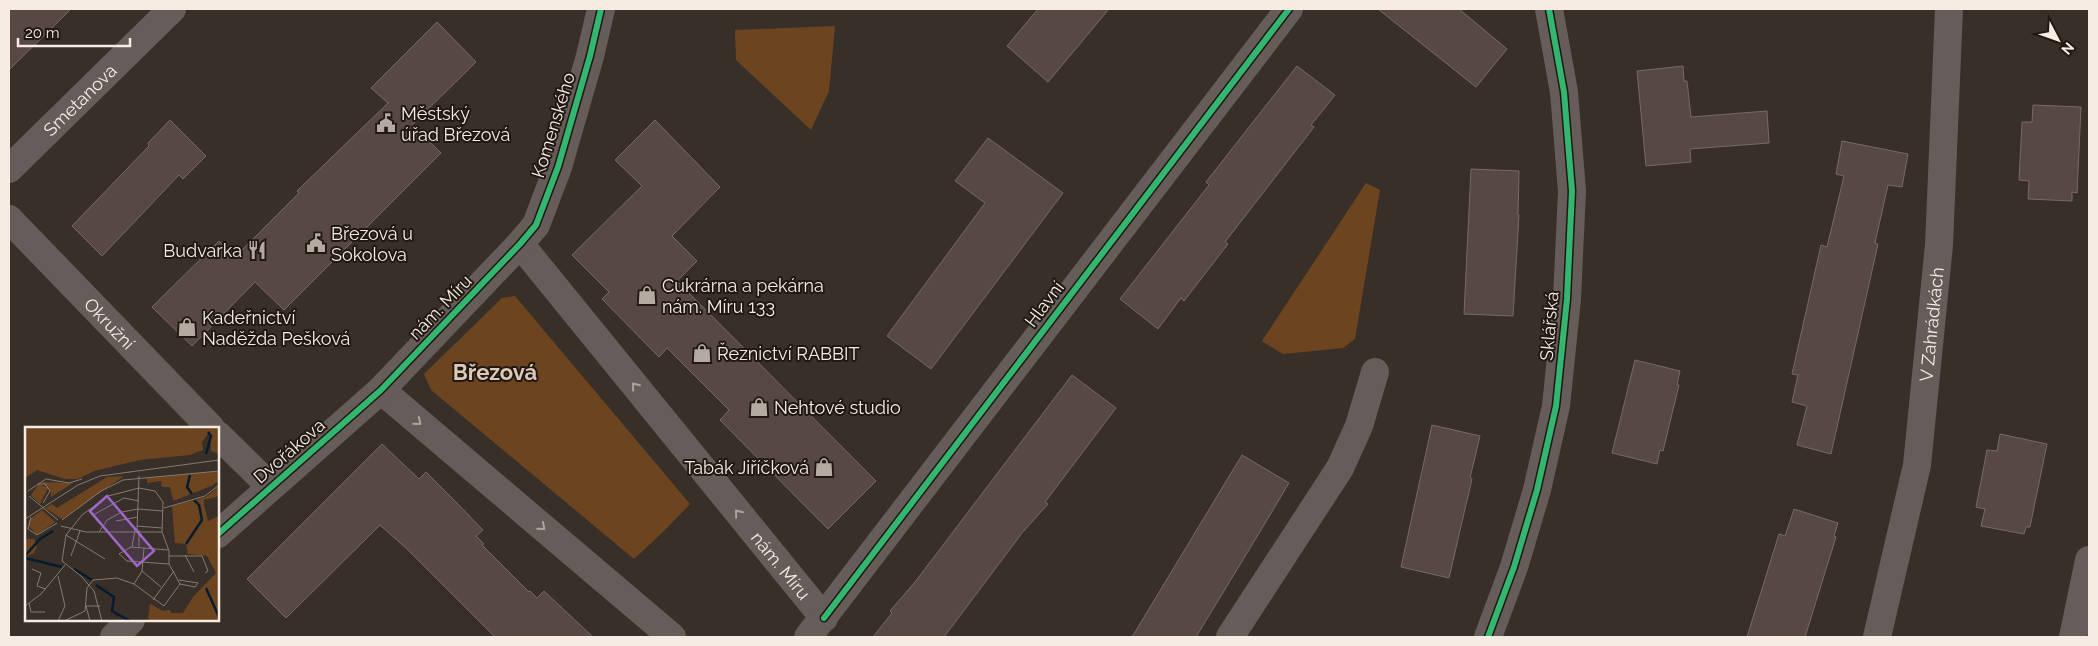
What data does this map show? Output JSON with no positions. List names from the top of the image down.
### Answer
{
  "streets": {
    "street": [
      "Smetanova",
      "Komenského",
      "Hlavní",
      "nám. Míru",
      "Okružní",
      "V Zahrádkách",
      "Sklářská",
      "Dvořákova"
    ]
  },
  "crossings": [
    ["Komenského", "nám. Míru"],
    ["Hlavní", "nám. Míru"],
    ["nám. Míru", "Dvořákova"]
  ],
  "districts": ["Březová"],
  "places": {
    "public building": ["Městský úřad Březová", "Březová u Sokolova"],
    "restaurant": ["Budvarka"],
    "shop": [
      "Cukrárna a pekárna nám. Míru 133",
      "Kadeřnictví Naděžda Pešková",
      "Řeznictví RABBIT",
      "Nehtové studio",
      "Tabák Jiříčková"
    ]
  },
  "scale_bar": "20 m",
  "north": "bottom right"
}
